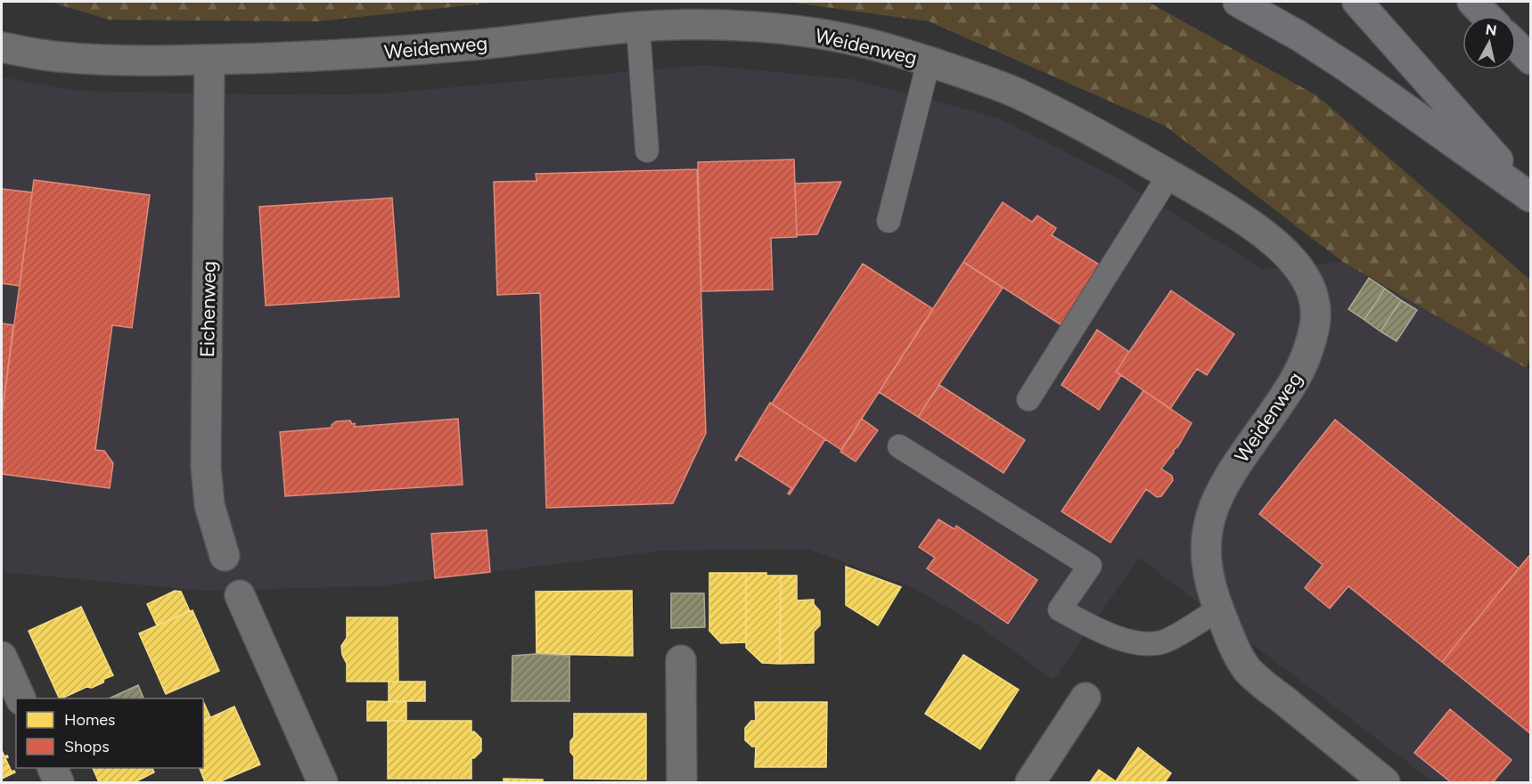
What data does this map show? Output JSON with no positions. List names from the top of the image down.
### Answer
{
  "streets": {
    "street": ["Weidenweg", "Eichenweg"]
  },
  "crossings": [
    ["Weidenweg", "Eichenweg"]
  ],
  "legend": ["Homes", "Shops"],
  "north": "top"
}
